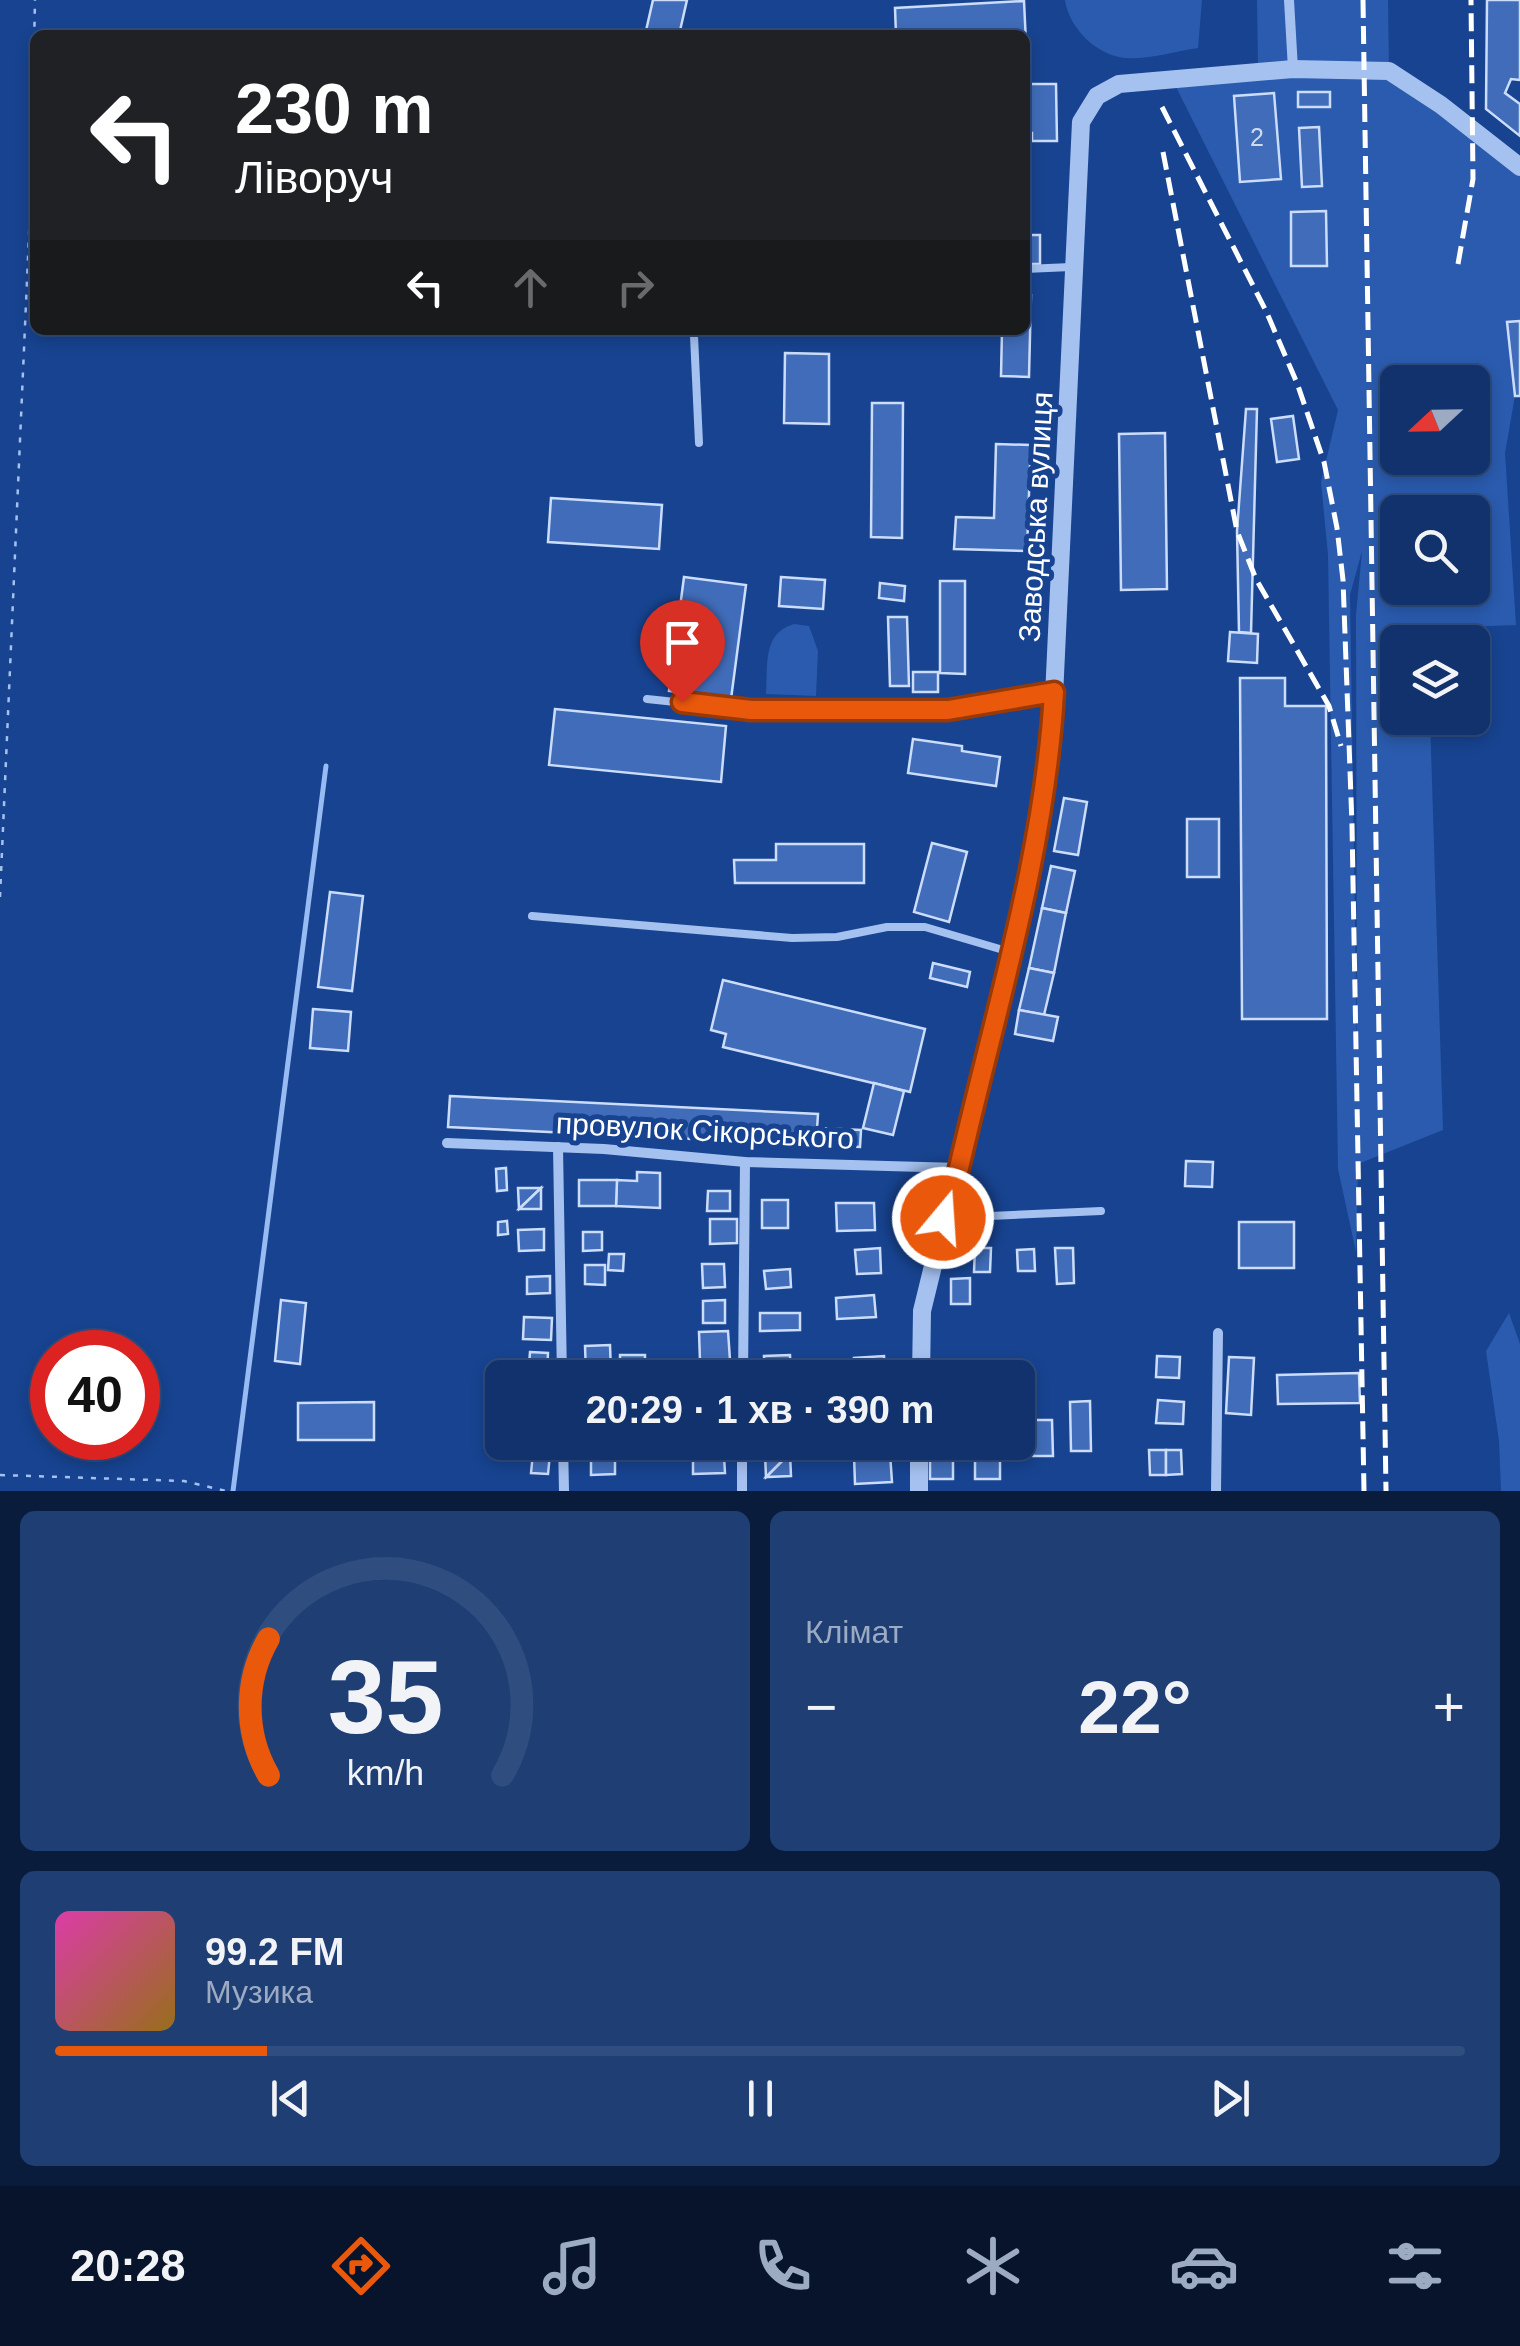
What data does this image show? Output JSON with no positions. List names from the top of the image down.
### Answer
{
  "streets": {
    "street": ["Заводська вулиця", "провулок Сікорського"]
  },
  "crossings": [
    ["Заводська вулиця", "провулок Сікорського"]
  ],
  "house_numbers": ["2"],
  "north": "left",
  "page": {
    "turn": ["230 m", "Ліворуч"],
    "limit": "40",
    "trip": "20:29 · 1 хв · 390 m",
    "tile": "Клімат",
    "heat": ["−", "22°", "+"],
    "song": ["99.2 FM", "Музика"],
    "tabs": "20:28",
    "gauge": ["35", "km/h"]
  }
}
